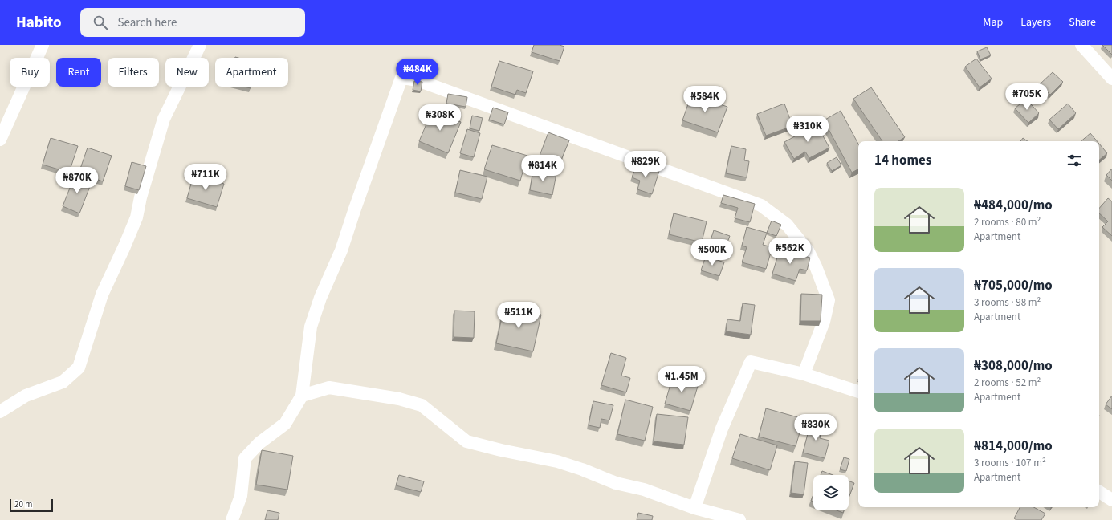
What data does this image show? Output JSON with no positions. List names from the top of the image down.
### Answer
{
  "scale_bar": "20 m",
  "page": {
    "header": "Habito",
    "search": "Search here",
    "nav": ["Map", "Layers", "Share"],
    "chip": [
      "Buy",
      "Rent",
      "Filters",
      "New",
      "Apartment"
    ],
    "price": [
      "₦484K",
      "₦705K",
      "₦584K",
      "₦308K",
      "₦310K",
      "₦829K",
      "₦814K",
      "₦711K",
      "₦870K",
      "₦562K",
      "₦500K",
      "₦511K",
      "₦1.45M",
      "₦830K"
    ],
    "heading": "14 homes",
    "list": [
      {
        "name": "₦484,000/mo",
        "note": "2 rooms · 80 m² · Apartment"
      },
      {
        "name": "₦705,000/mo",
        "note": "3 rooms · 98 m² · Apartment"
      },
      {
        "name": "₦308,000/mo",
        "note": "2 rooms · 52 m² · Apartment"
      },
      {
        "name": "₦814,000/mo",
        "note": "3 rooms · 107 m² · Apartment"
      }
    ],
    "scale": "20 m"
  }
}
